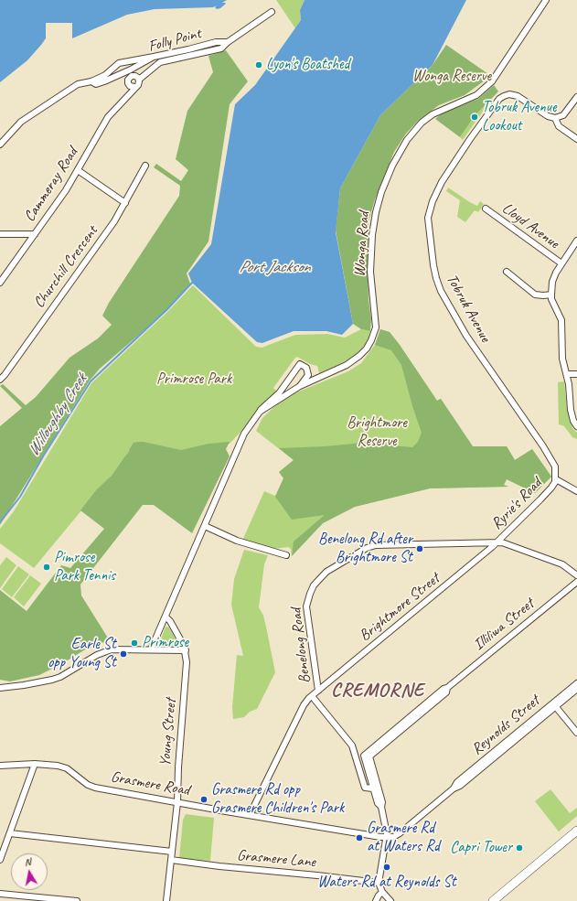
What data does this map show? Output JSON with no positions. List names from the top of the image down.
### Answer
{
  "streets": {
    "street": [
      "Folly Point",
      "Cammeray Road",
      "Lloyd Avenue",
      "Wonga Road",
      "Churchill Crescent",
      "Tobruk Avenue",
      "Ryrie's Road",
      "Brightmore Street",
      "Illiliwa Street",
      "Benelong Road",
      "Reynolds Street",
      "Young Street",
      "Grasmere Road",
      "Grasmere Lane"
    ]
  },
  "crossings": [
    ["Folly Point", "Cammeray Road"],
    ["Tobruk Avenue", "Ryrie's Road"],
    ["Ryrie's Road", "Brightmore Street"],
    ["Ryrie's Road", "Benelong Road"],
    ["Brightmore Street", "Benelong Road"],
    ["Illiliwa Street", "Reynolds Street"],
    ["Illiliwa Street", "Grasmere Road"],
    ["Illiliwa Street", "Grasmere Lane"],
    ["Benelong Road", "Grasmere Road"],
    ["Reynolds Street", "Grasmere Road"],
    ["Young Street", "Grasmere Road"],
    ["Young Street", "Grasmere Lane"]
  ],
  "districts": ["CREMORNE"],
  "water": ["Port Jackson", "Willoughby Creek"],
  "parks": ["Wonga Reserve", "Primrose Park", "Brightmore Reserve"],
  "places": [
    "Lyon's Boatshed",
    "Tobruk Avenue Lookout",
    "Benelong Rd after Brightmore St",
    "Pimrose Park Tennis",
    "Primrose",
    "Earle St opp Young St",
    "Grasmere Rd opp Grasmere Children's Park",
    "Grasmere Rd at Waters Rd",
    "Capri Tower",
    "Waters Rd at Reynolds St"
  ],
  "north": "top"
}
